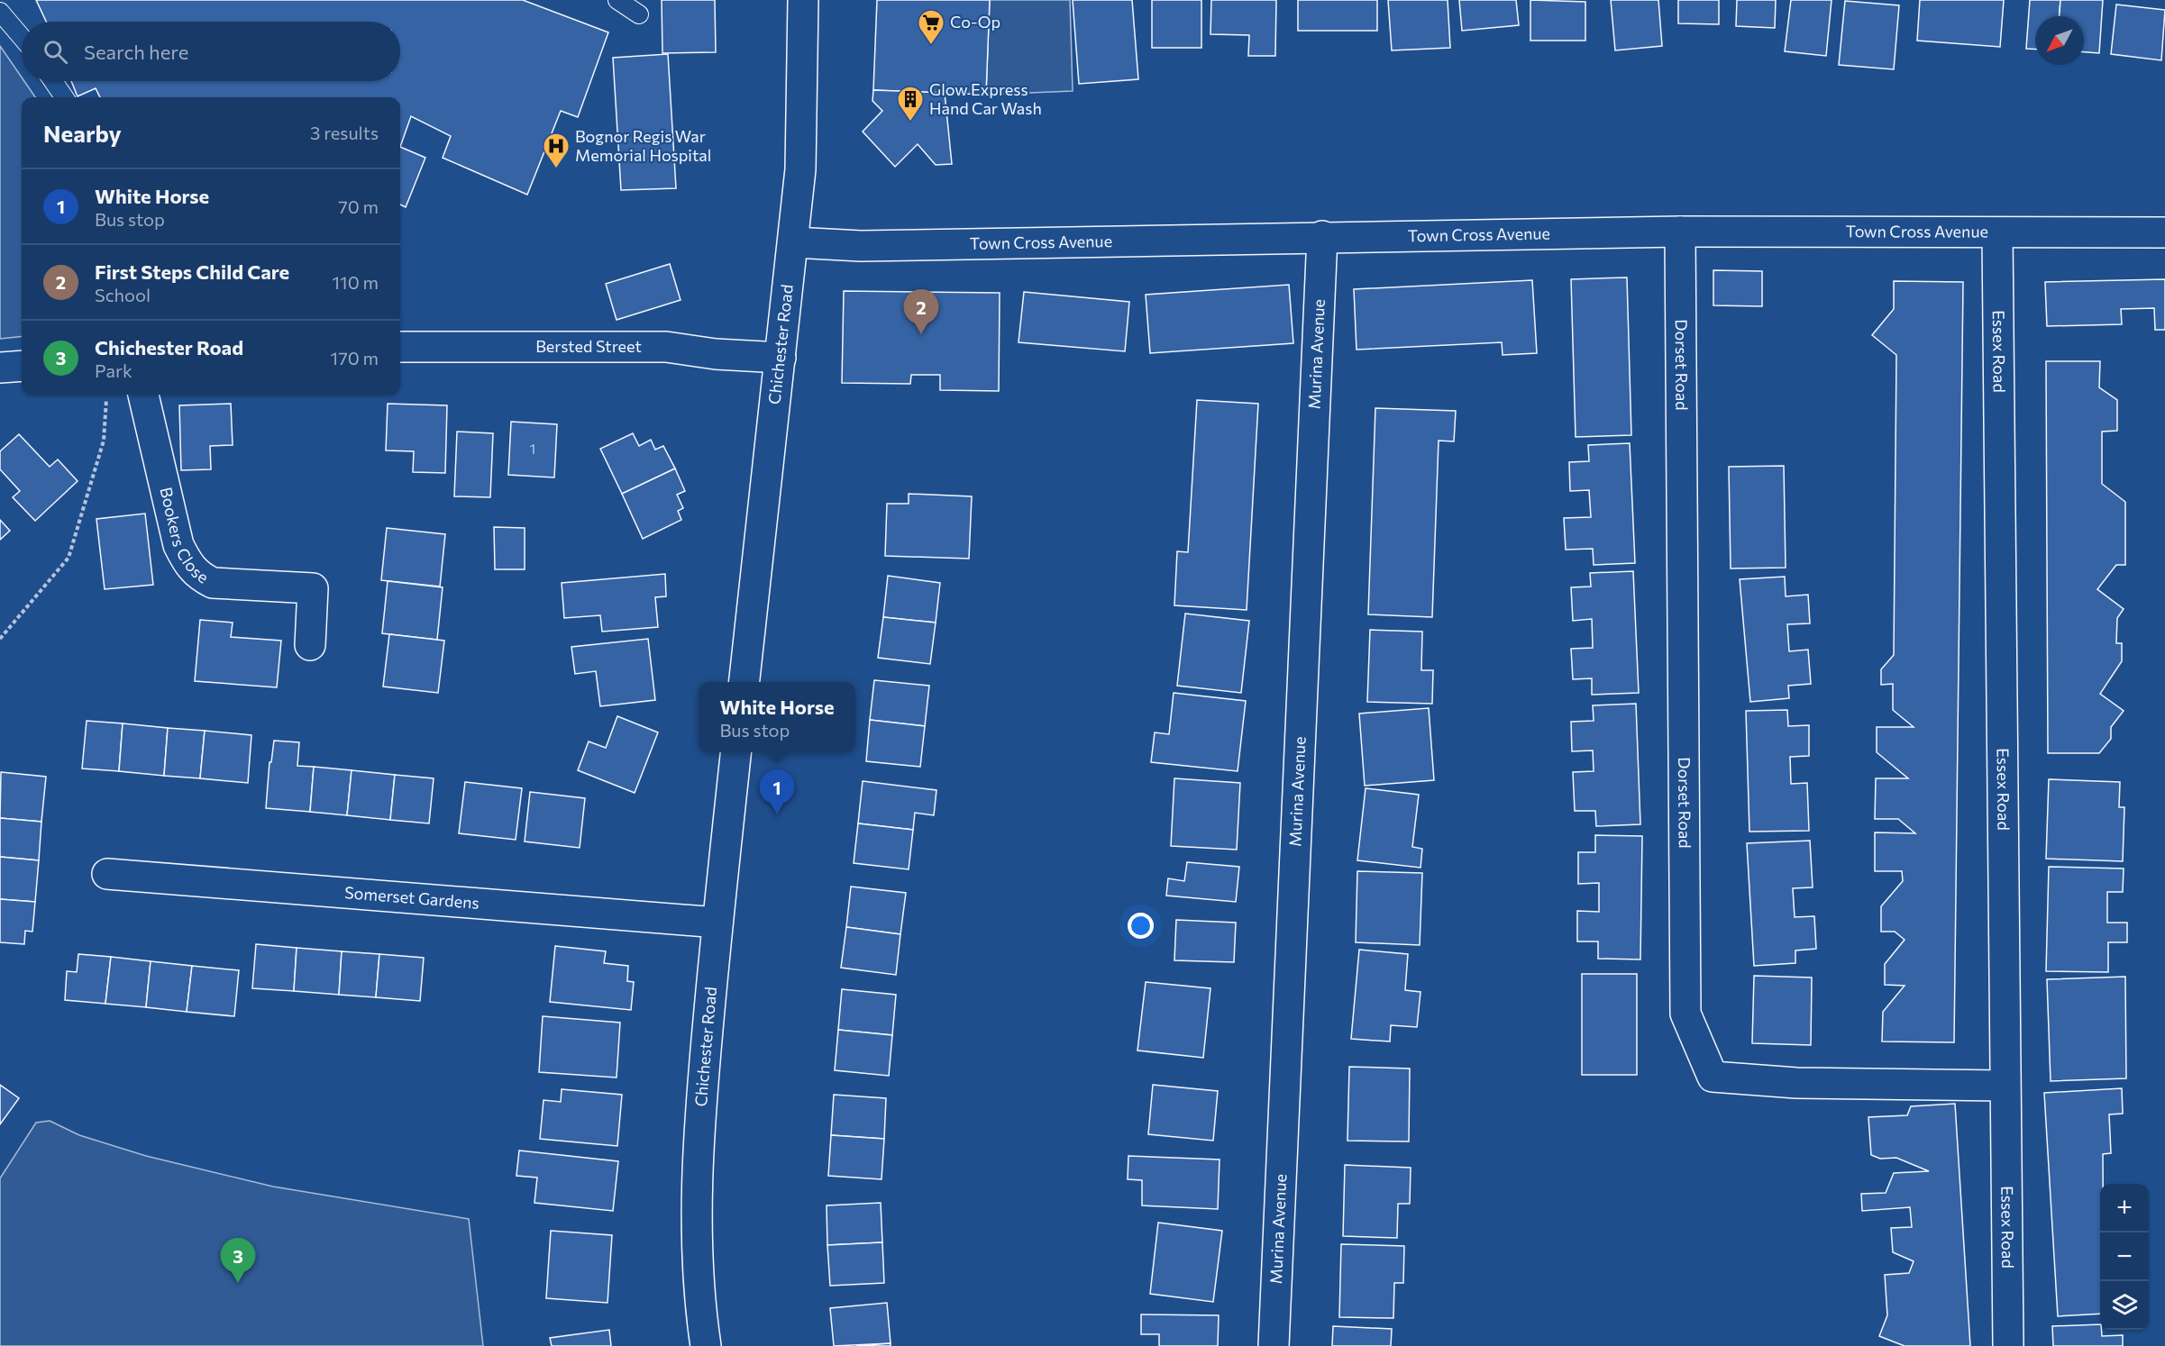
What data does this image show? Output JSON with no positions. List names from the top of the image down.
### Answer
{
  "streets": {
    "street": [
      "Town Cross Avenue",
      "Chichester Road",
      "Bersted Street",
      "Essex Road",
      "Murina Avenue",
      "Dorset Road",
      "Bookers Close",
      "Somerset Gardens"
    ]
  },
  "crossings": [
    ["Town Cross Avenue", "Chichester Road"],
    ["Town Cross Avenue", "Essex Road"],
    ["Town Cross Avenue", "Murina Avenue"],
    ["Town Cross Avenue", "Dorset Road"],
    ["Chichester Road", "Bersted Street"],
    ["Chichester Road", "Somerset Gardens"],
    ["Essex Road", "Dorset Road"]
  ],
  "places": {
    "supermarket": ["Co-Op"],
    "building": ["Glow Express Hand Car Wash"],
    "hospital": ["Bognor Regis War Memorial Hospital"]
  },
  "house_numbers": ["1"],
  "north": "bottom left",
  "page": {
    "search": "Search here",
    "heading": ["Nearby", "3 results"],
    "list": [
      {
        "mark": "1",
        "name": "White Horse",
        "note": "Bus stop",
        "value": "70 m"
      },
      {
        "mark": "2",
        "name": "First Steps Child Care",
        "note": "School",
        "value": "110 m"
      },
      {
        "mark": "3",
        "name": "Chichester Road",
        "note": "Park",
        "value": "170 m"
      }
    ],
    "pins": ["2", "1", "3"],
    "popup": ["White Horse", "Bus stop"],
    "map_buttons": ["+", "−"]
  }
}
